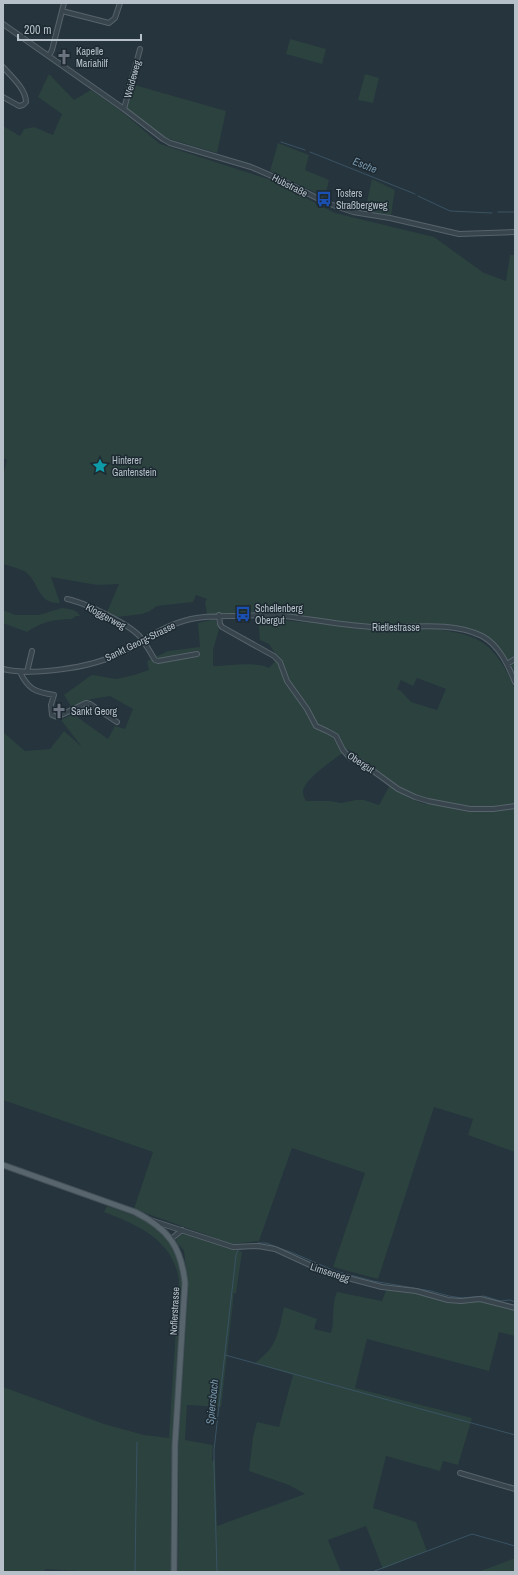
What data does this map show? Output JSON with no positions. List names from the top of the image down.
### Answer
{
  "streets": {
    "main road": ["Noflerstrasse"],
    "street": [
      "Weideweg",
      "Hubstraße",
      "Kloggerweg",
      "Rietlestrasse",
      "Sankt Georg-Strasse",
      "Obergut",
      "Limsenegg"
    ]
  },
  "crossings": [
    ["Weideweg", "Hubstraße"],
    ["Kloggerweg", "Sankt Georg-Strasse"],
    ["Rietlestrasse", "Sankt Georg-Strasse"],
    ["Sankt Georg-Strasse", "Obergut"],
    ["Limsenegg", "Noflerstrasse"]
  ],
  "water": ["Esche", "Spiersbach"],
  "places": {
    "church": ["Kapelle Mariahilf", "Sankt Georg"],
    "bus stop": ["Tosters Straßbergweg", "Schellenberg Obergut"],
    "place": ["Hinterer Gantenstein"]
  },
  "scale_bar": "200 m"
}
